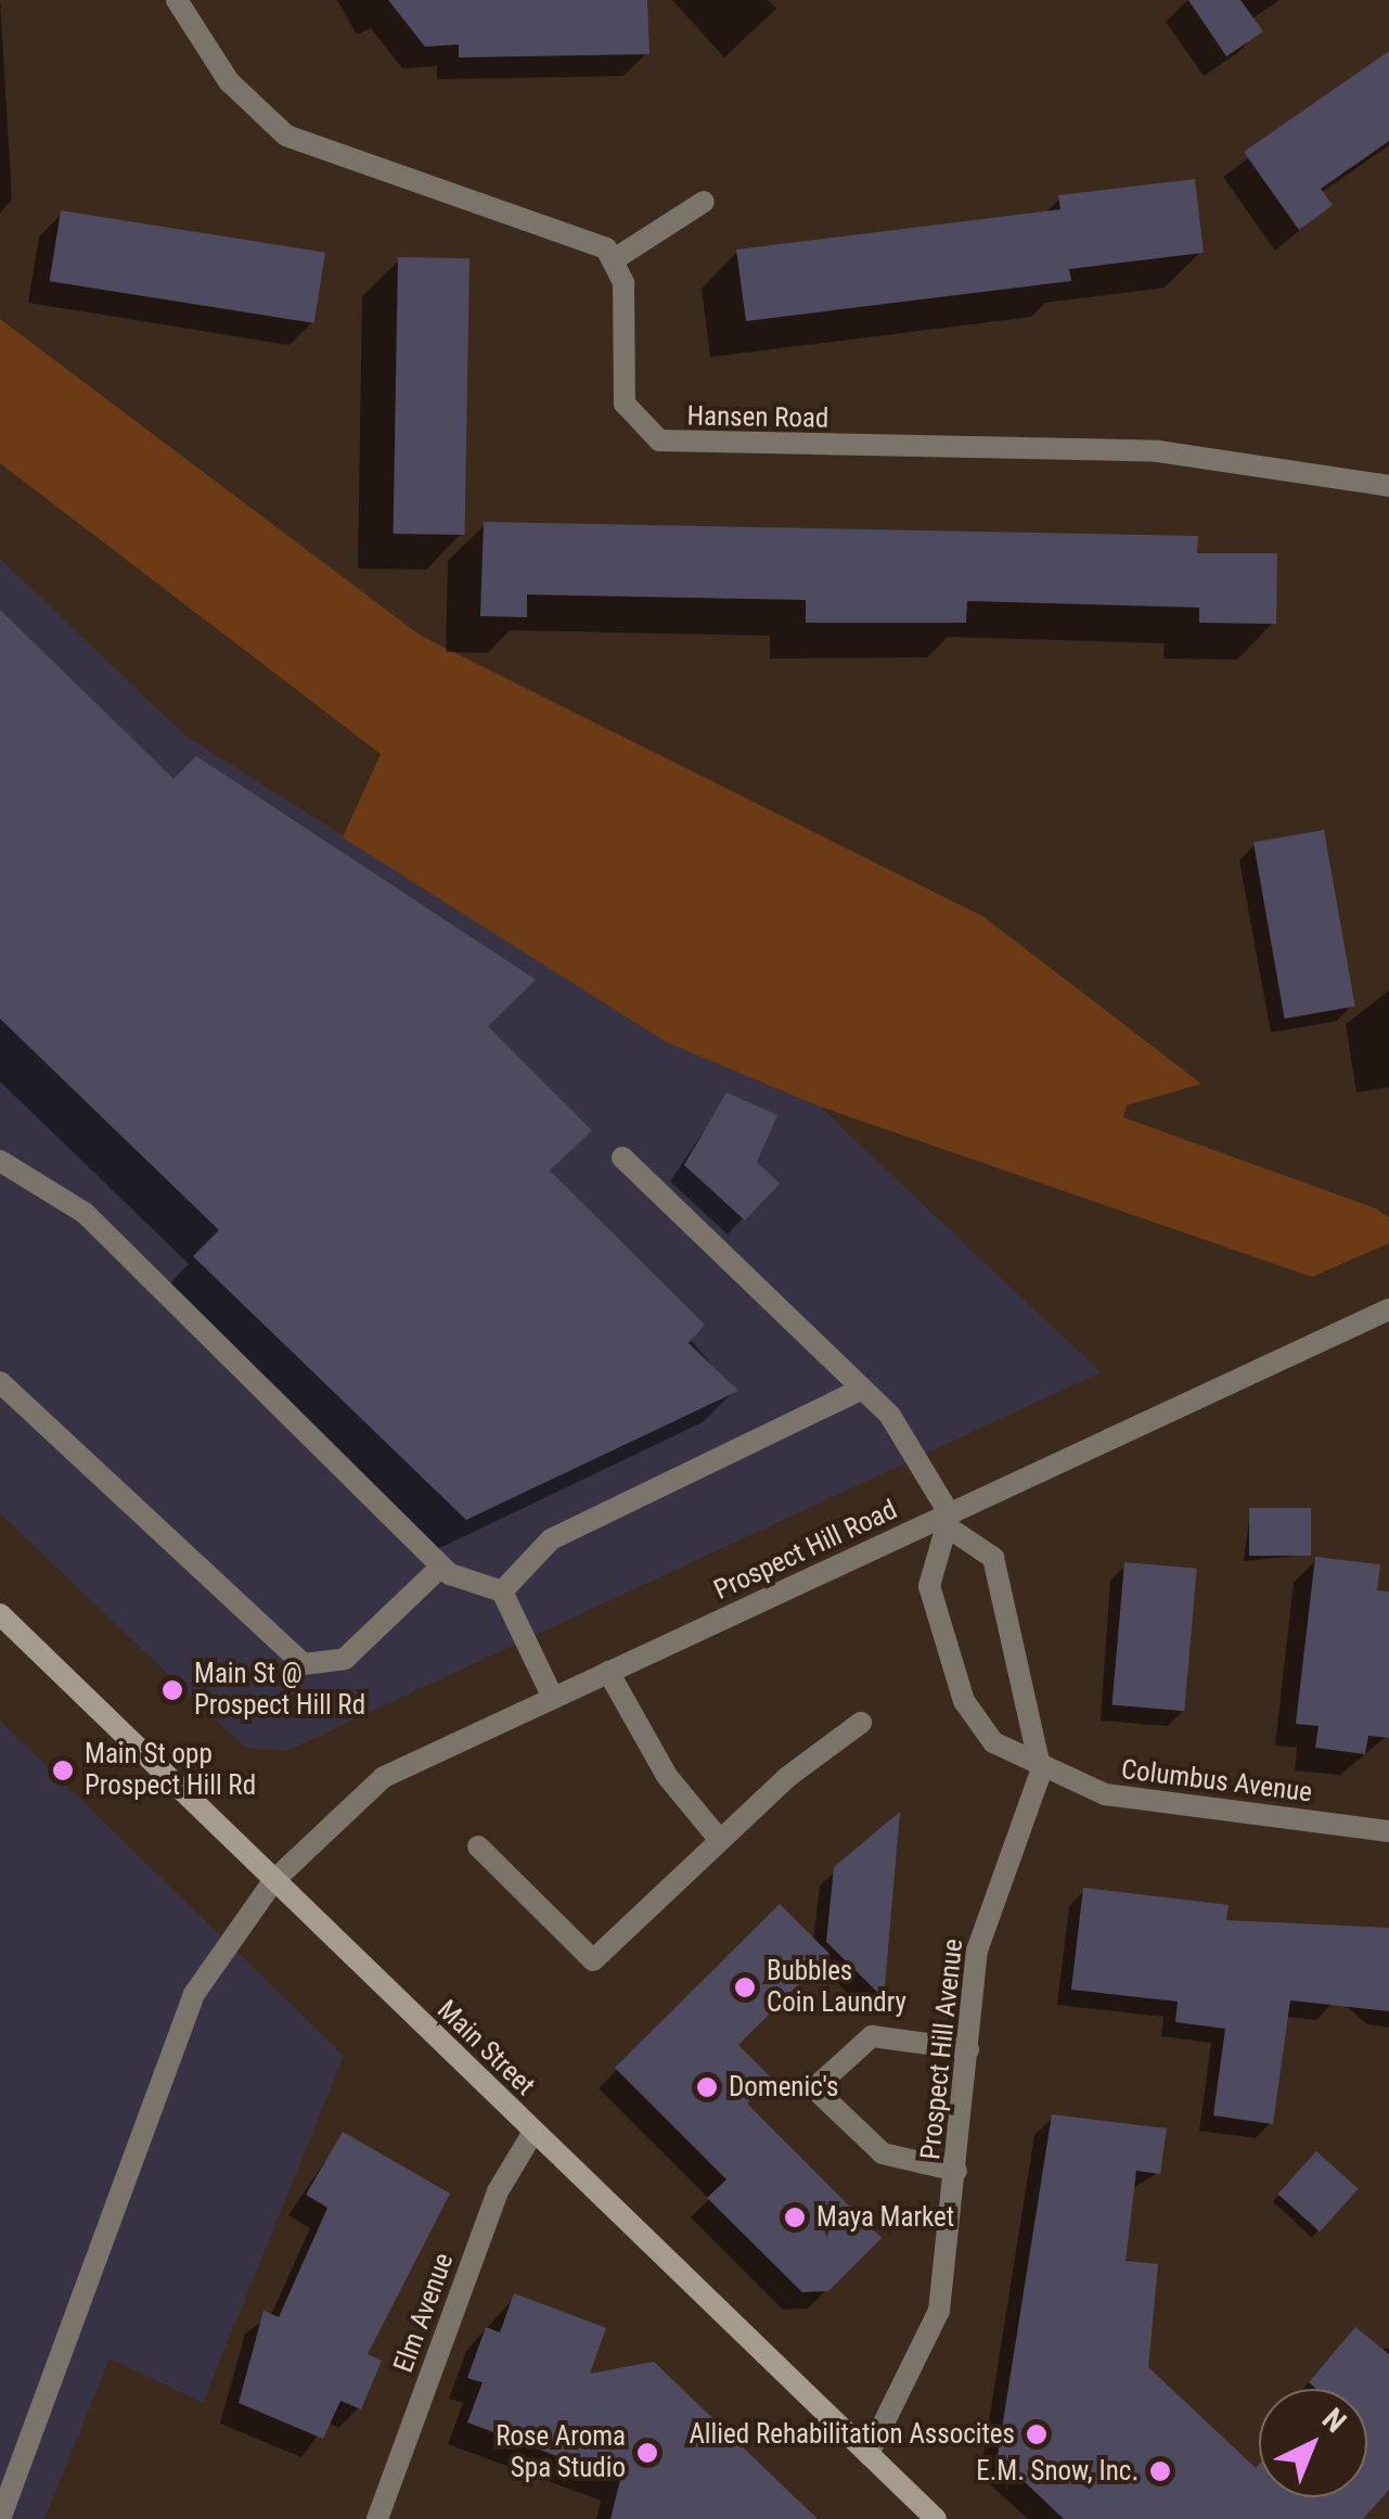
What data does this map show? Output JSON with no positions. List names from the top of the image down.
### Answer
{
  "streets": {
    "main road": ["Main Street"],
    "street": [
      "Hansen Road",
      "Prospect Hill Road",
      "Columbus Avenue",
      "Prospect Hill Avenue",
      "Elm Avenue"
    ]
  },
  "crossings": [
    ["Prospect Hill Road", "Main Street"],
    ["Columbus Avenue", "Prospect Hill Avenue"],
    ["Main Street", "Prospect Hill Avenue"],
    ["Main Street", "Elm Avenue"]
  ],
  "places": [
    "Main St @ Prospect Hill Rd",
    "Main St opp Prospect Hill Rd",
    "Bubbles Coin Laundry",
    "Domenic's",
    "Maya Market",
    "Allied Rehabilitation Assocites",
    "Rose Aroma Spa Studio",
    "E.M. Snow, Inc."
  ],
  "north": "top right"
}
